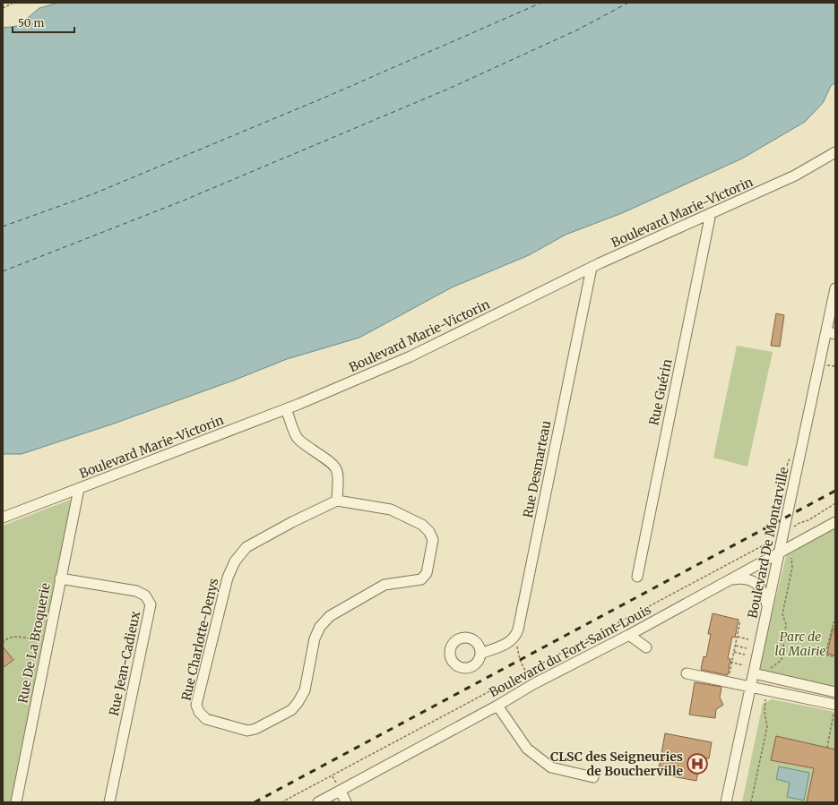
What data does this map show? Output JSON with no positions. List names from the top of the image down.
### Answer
{
  "streets": {
    "street": [
      "Boulevard Marie-Victorin",
      "Rue Guérin",
      "Rue Desmarteau",
      "Boulevard De Montarville",
      "Rue Charlotte-Denys",
      "Rue De La Broquerie",
      "Boulevard du Fort-Saint-Louis",
      "Rue Jean-Cadieux"
    ]
  },
  "crossings": [
    ["Boulevard Marie-Victorin", "Rue Guérin"],
    ["Boulevard Marie-Victorin", "Rue Desmarteau"],
    ["Boulevard Marie-Victorin", "Rue De La Broquerie"],
    ["Boulevard De Montarville", "Boulevard du Fort-Saint-Louis"],
    ["Rue De La Broquerie", "Rue Jean-Cadieux"]
  ],
  "parks": ["Parc de la Mairie"],
  "places": {
    "hospital": ["CLSC des Seigneuries de Boucherville"]
  },
  "scale_bar": "50 m"
}
